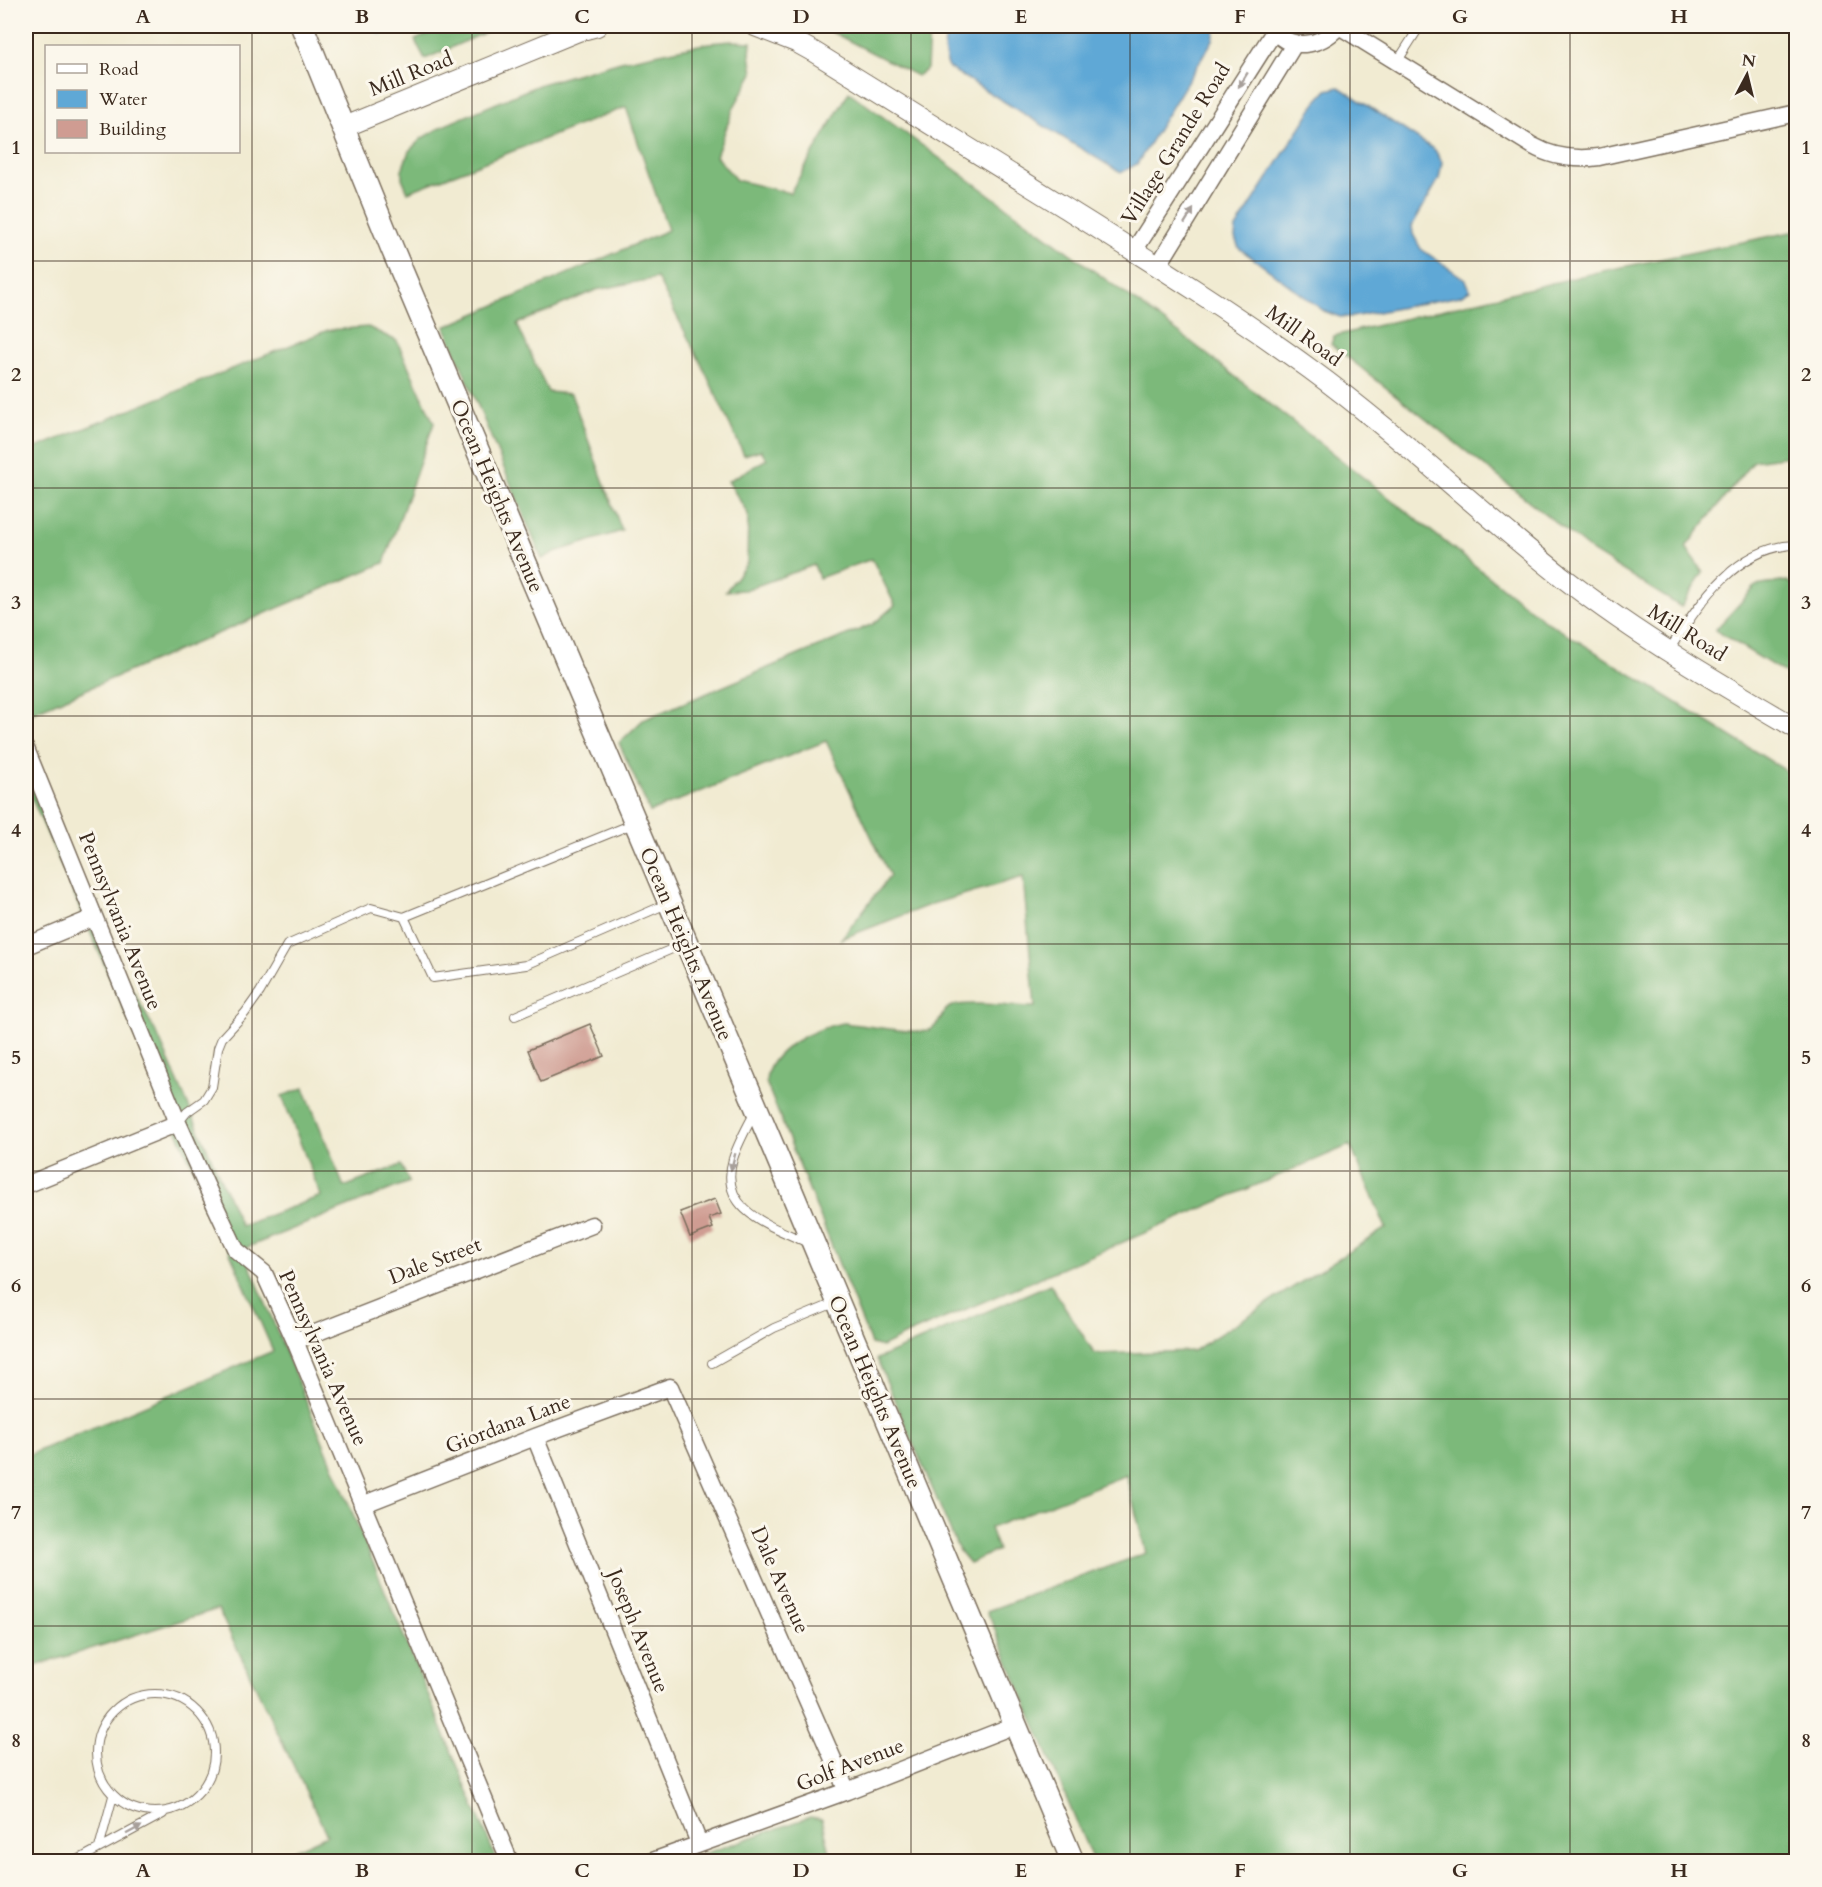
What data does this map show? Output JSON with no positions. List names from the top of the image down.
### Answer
{
  "streets": {
    "main road": ["Ocean Heights Avenue"],
    "street": [
      "Mill Road",
      "Village Grande Road",
      "Pennsylvania Avenue",
      "Dale Street",
      "Giordana Lane",
      "Dale Avenue",
      "Joseph Avenue",
      "Golf Avenue"
    ]
  },
  "crossings": [
    ["Mill Road", "Village Grande Road"],
    ["Mill Road", "Ocean Heights Avenue"],
    ["Ocean Heights Avenue", "Golf Avenue"],
    ["Pennsylvania Avenue", "Dale Street"],
    ["Pennsylvania Avenue", "Giordana Lane"],
    ["Giordana Lane", "Dale Avenue"],
    ["Giordana Lane", "Joseph Avenue"],
    ["Dale Avenue", "Golf Avenue"],
    ["Joseph Avenue", "Golf Avenue"]
  ],
  "legend": ["Road", "Water", "Building"],
  "north": "top",
  "grid": {
    "columns": [
      "A",
      "B",
      "C",
      "D",
      "E",
      "F",
      "G",
      "H"
    ],
    "rows": [
      "1",
      "2",
      "3",
      "4",
      "5",
      "6",
      "7",
      "8"
    ]
  }
}
